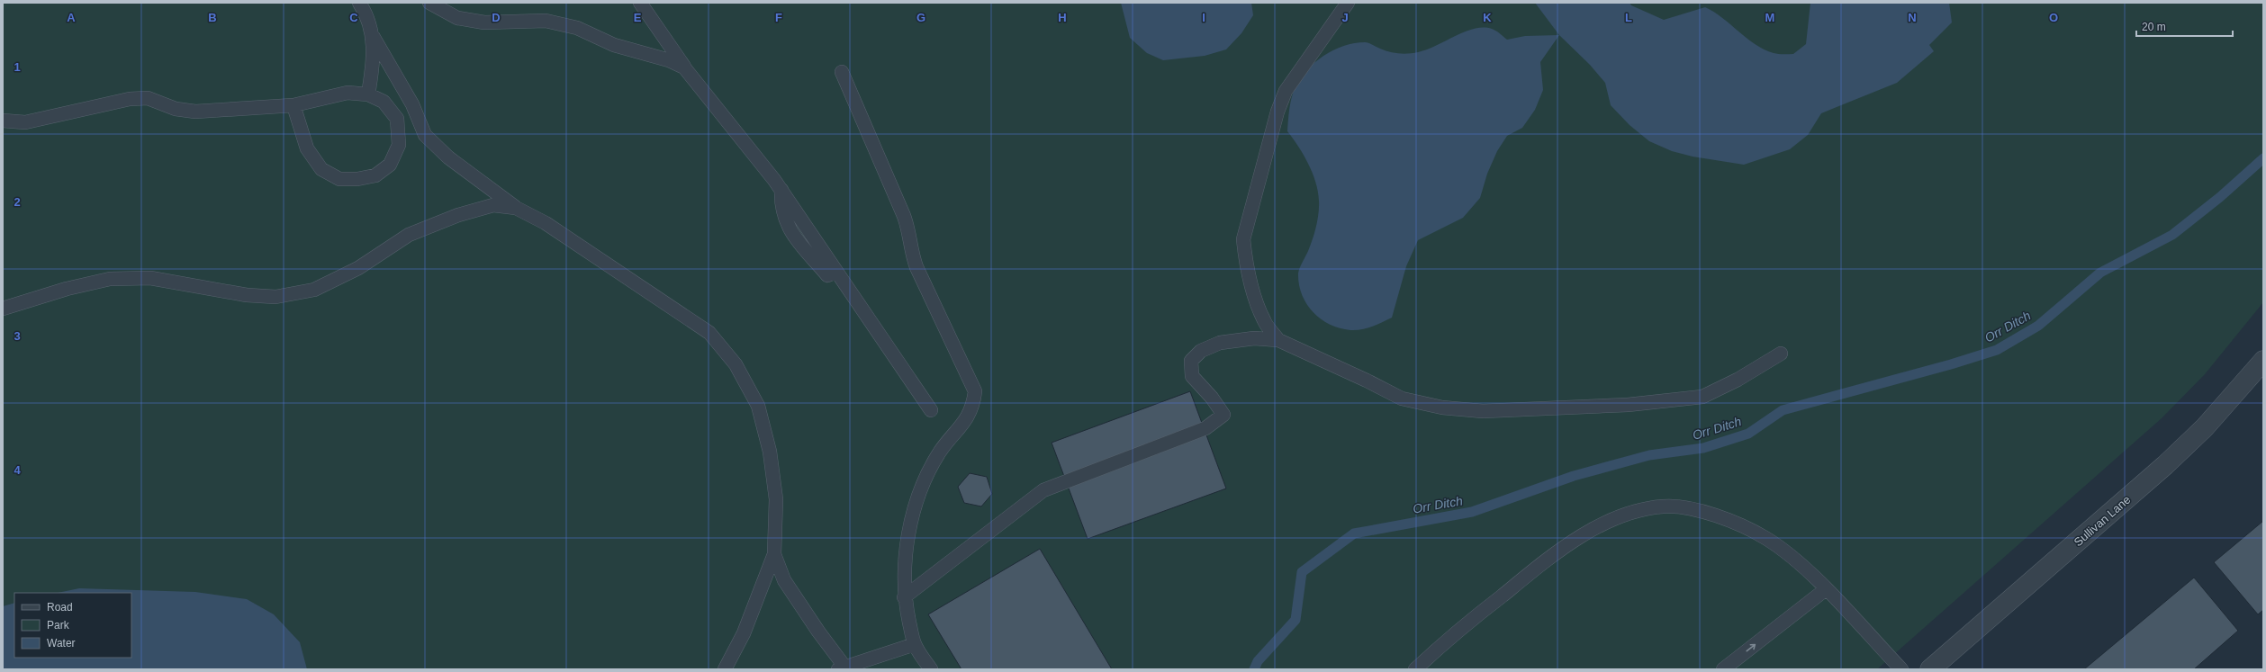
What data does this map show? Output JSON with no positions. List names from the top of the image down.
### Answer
{
  "streets": {
    "street": ["Sullivan Lane"]
  },
  "water": ["Orr Ditch"],
  "legend": ["Road", "Park", "Water"],
  "scale_bar": "20 m",
  "grid": {
    "columns": [
      "A",
      "B",
      "C",
      "D",
      "E",
      "F",
      "G",
      "H",
      "I",
      "J",
      "K",
      "L",
      "M",
      "N",
      "O"
    ],
    "rows": [
      "1",
      "2",
      "3",
      "4"
    ]
  }
}
